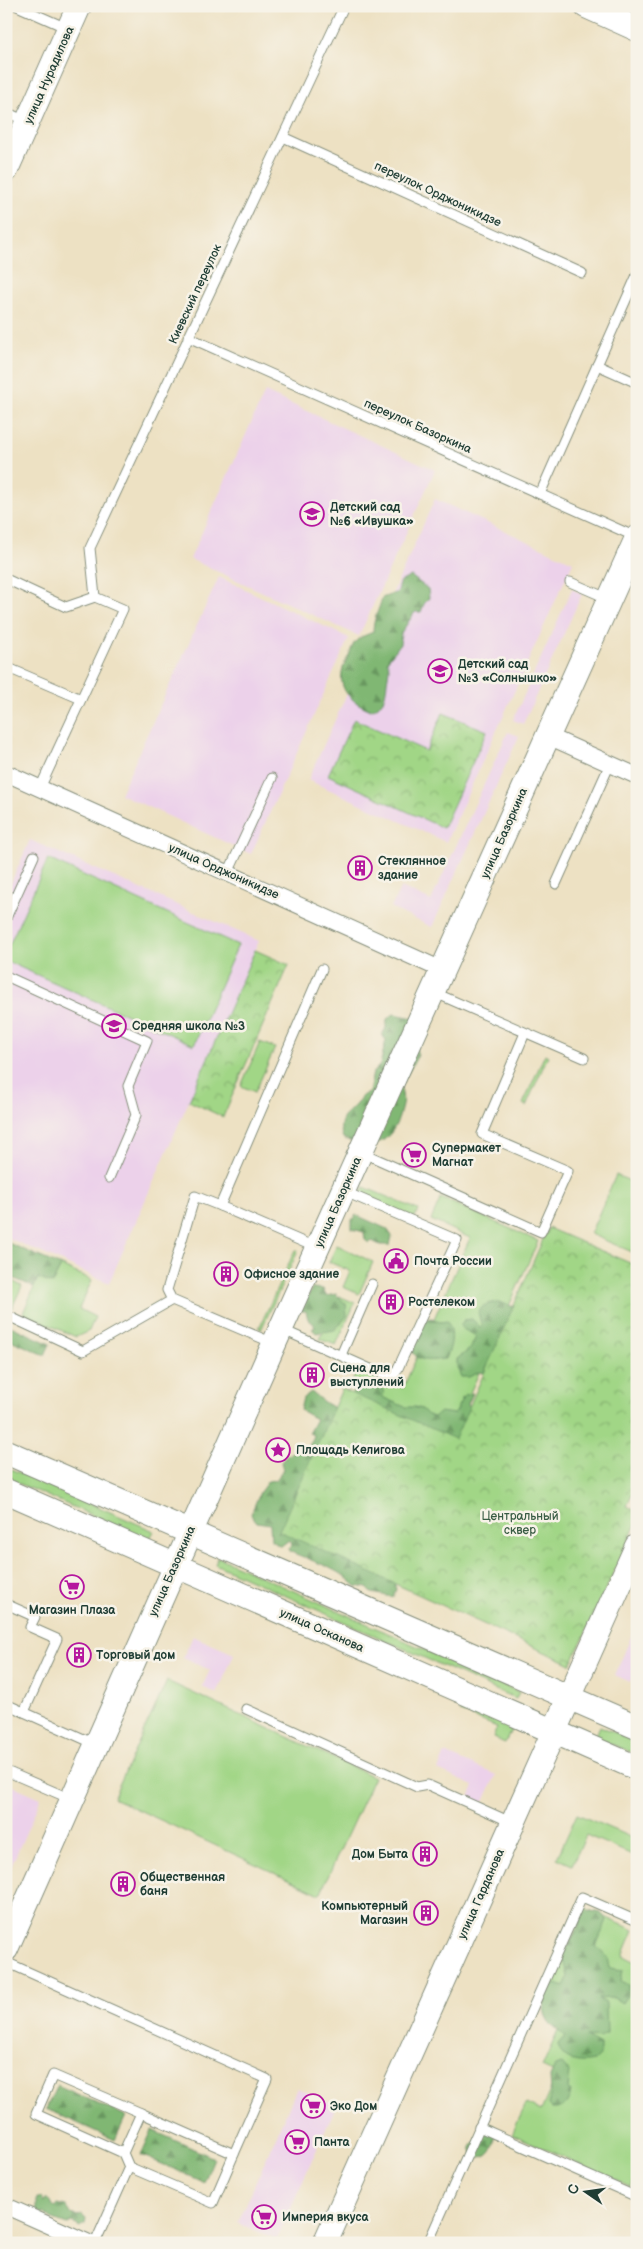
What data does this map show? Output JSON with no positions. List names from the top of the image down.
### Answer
{
  "streets": {
    "street": [
      "улица Нурадилова",
      "улица Базоркина",
      "улица Орджоникидзе",
      "улица Осканова",
      "улица Гарданова"
    ],
    "lane": ["переулок Орджоникидзе", "Киевский переулок", "переулок Базоркина"]
  },
  "crossings": [
    ["переулок Орджоникидзе", "Киевский переулок"],
    ["Киевский переулок", "переулок Базоркина"],
    ["переулок Базоркина", "улица Базоркина"],
    ["улица Базоркина", "улица Орджоникидзе"],
    ["улица Базоркина", "улица Осканова"],
    ["улица Осканова", "улица Гарданова"]
  ],
  "parks": ["Центральный сквер"],
  "places": {
    "school or university": ["Детский сад №6 «Ивушка»", "Детский сад №3 «Солнышко»", "Средняя школа №3"],
    "building": [
      "Стеклянное здание",
      "Офисное здание",
      "Ростелеком",
      "Сцена для выступлений",
      "Торговый дом",
      "Дом Быта",
      "Общественная баня",
      "Компьютерный Магазин"
    ],
    "supermarket": [
      "Супермакет Магнат",
      "Магазин Плаза",
      "Эко Дом",
      "Панта",
      "Империя вкуса"
    ],
    "public building": ["Почта России"],
    "place": ["Площадь Келигова"]
  },
  "north": "left"
}
